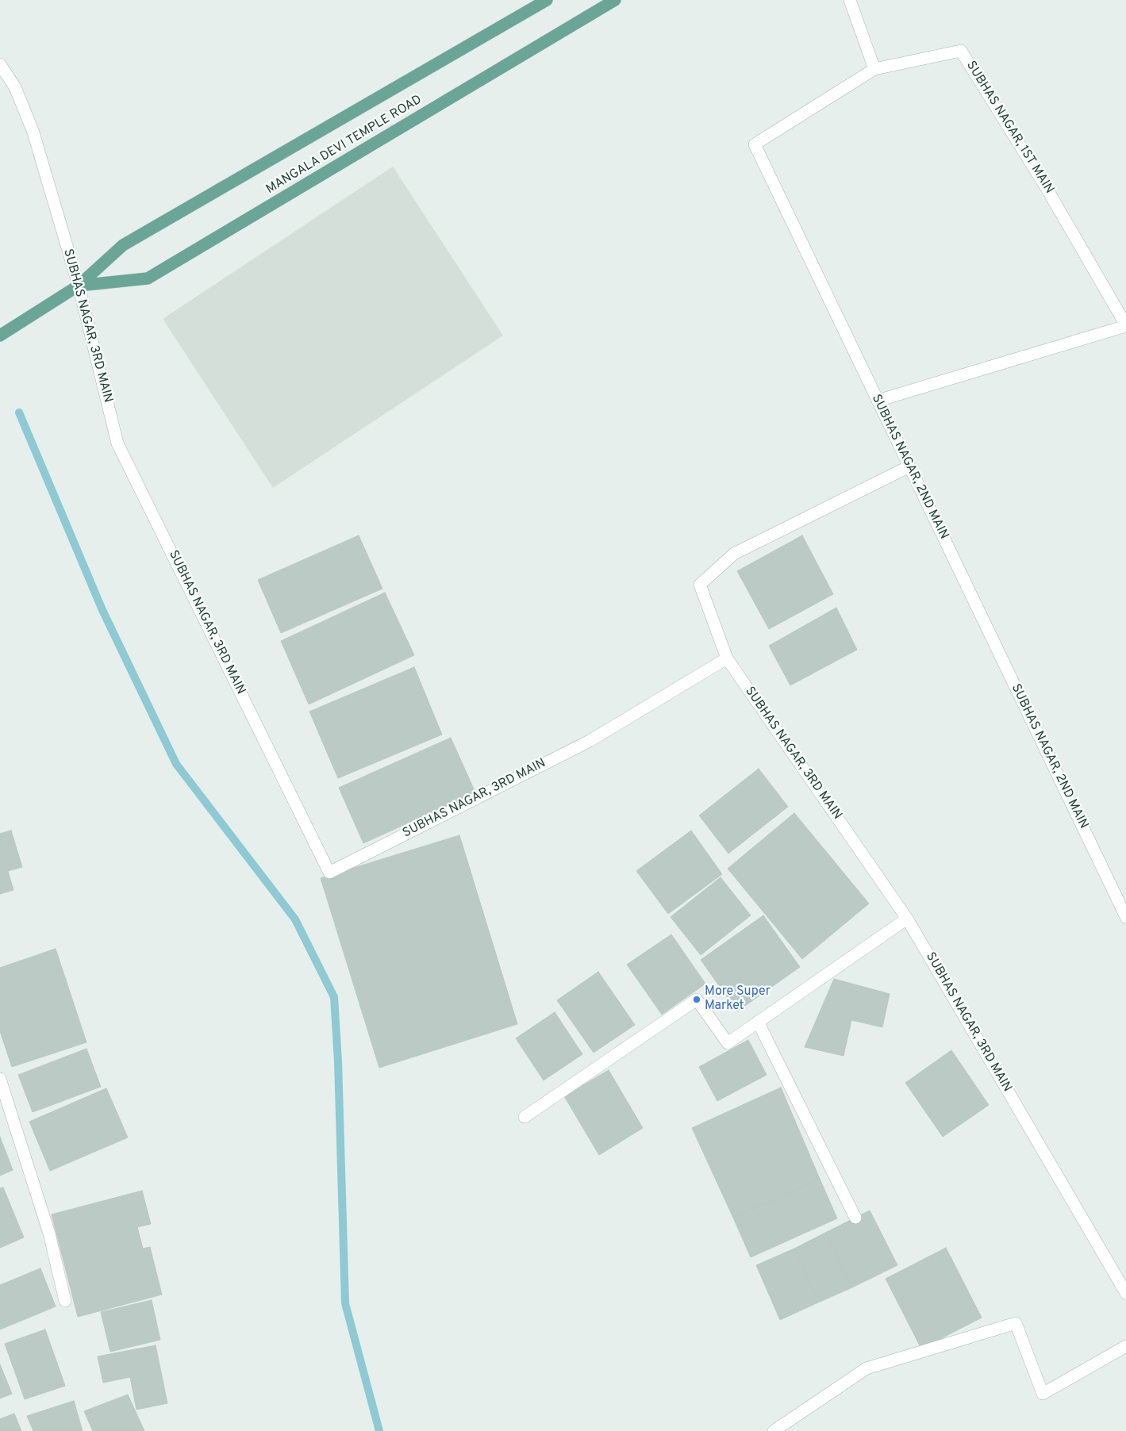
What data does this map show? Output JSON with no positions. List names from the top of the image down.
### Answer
{
  "streets": {
    "main road": ["MANGALA DEVI TEMPLE ROAD"],
    "street": ["SUBHAS NAGAR, 1ST MAIN", "SUBHAS NAGAR, 3RD MAIN", "SUBHAS NAGAR, 2ND MAIN"]
  },
  "crossings": [
    ["SUBHAS NAGAR, 1ST MAIN", "SUBHAS NAGAR, 2ND MAIN"],
    ["MANGALA DEVI TEMPLE ROAD", "SUBHAS NAGAR, 3RD MAIN"]
  ],
  "places": ["More Super Market"]
}
